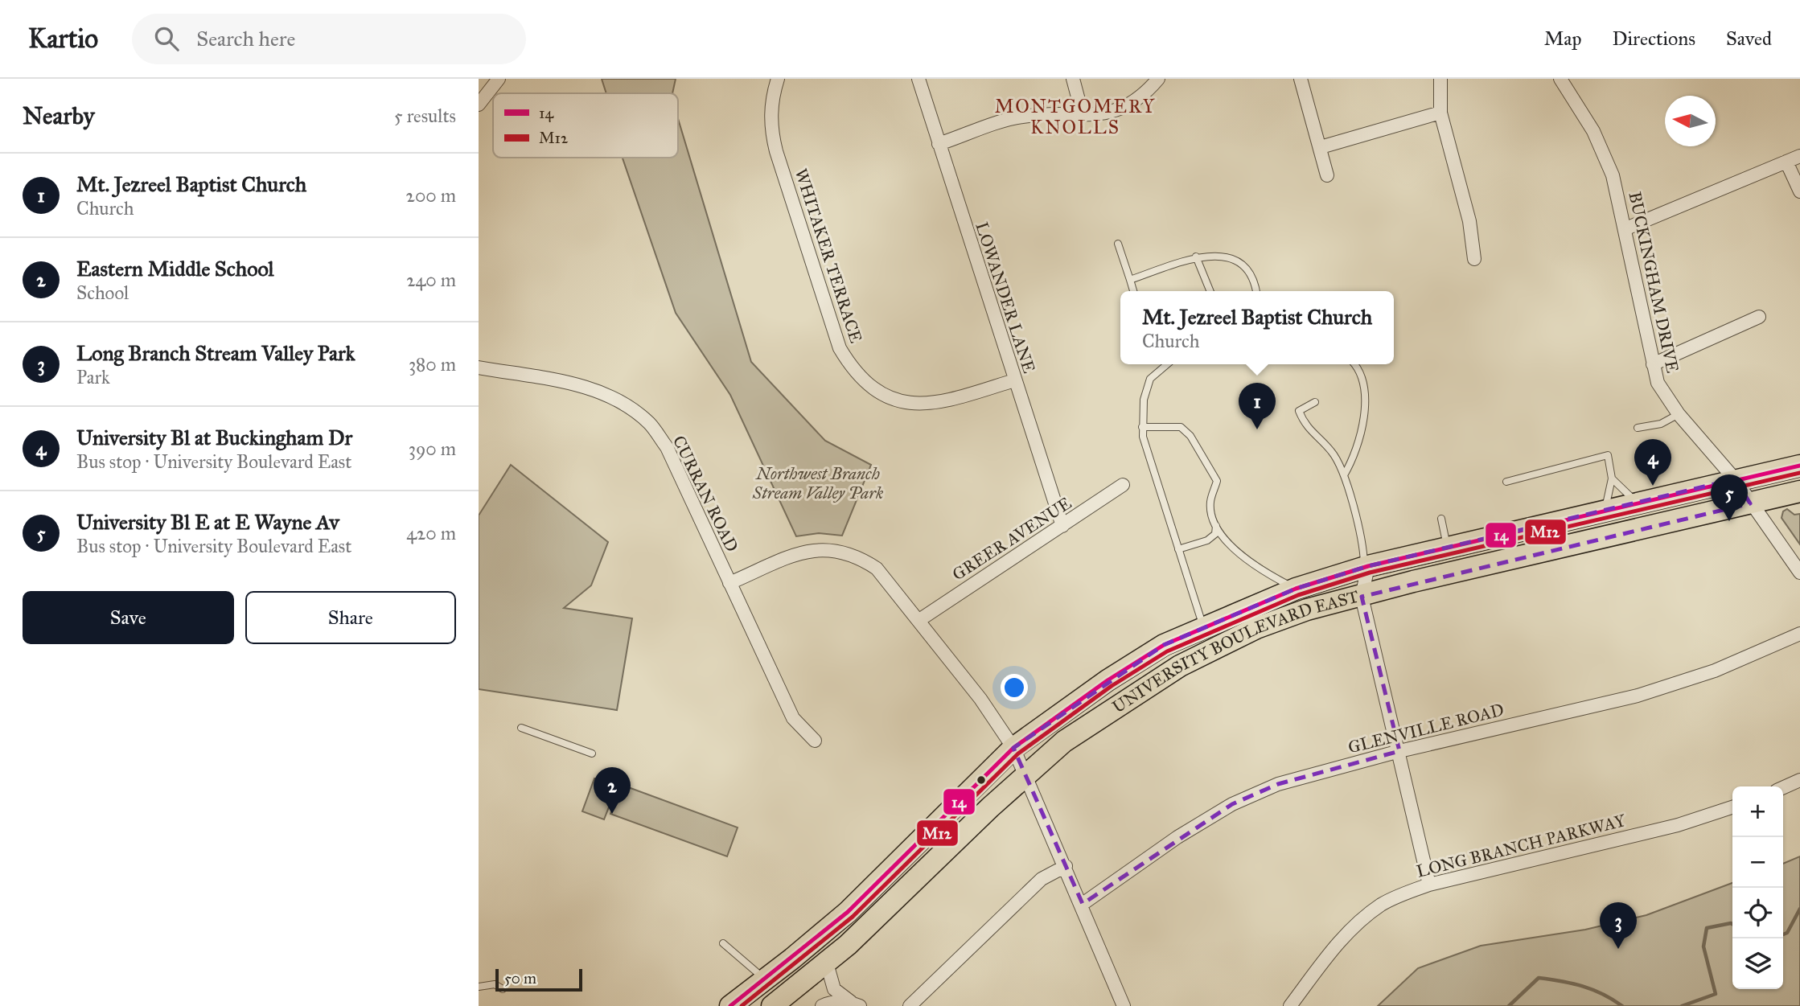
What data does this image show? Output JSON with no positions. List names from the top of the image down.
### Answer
{
  "streets": {
    "main road": ["UNIVERSITY BOULEVARD EAST"],
    "street": [
      "WHITAKER TERRACE",
      "BUCKINGHAM DRIVE",
      "LOWANDER LANE",
      "CURRAN ROAD",
      "GREER AVENUE",
      "GLENVILLE ROAD",
      "LONG BRANCH PARKWAY"
    ]
  },
  "crossings": [
    ["WHITAKER TERRACE", "LOWANDER LANE"],
    ["BUCKINGHAM DRIVE", "UNIVERSITY BOULEVARD EAST"],
    ["LOWANDER LANE", "GREER AVENUE"]
  ],
  "districts": ["MONTGOMERY KNOLLS"],
  "parks": ["Northwest Branch Stream Valley Park"],
  "lines": ["transit line 14", "transit line M12"],
  "legend": ["14", "M12"],
  "scale_bar": "50 m",
  "north": "left",
  "page": {
    "header": "Kartio",
    "search": "Search here",
    "nav": ["Map", "Directions", "Saved"],
    "heading": ["Nearby", "5 results"],
    "list": [
      {
        "mark": "1",
        "name": "Mt. Jezreel Baptist Church",
        "note": "Church",
        "value": "200 m"
      },
      {
        "mark": "2",
        "name": "Eastern Middle School",
        "note": "School",
        "value": "240 m"
      },
      {
        "mark": "3",
        "name": "Long Branch Stream Valley Park",
        "note": "Park",
        "value": "380 m"
      },
      {
        "mark": "4",
        "name": "University Bl at Buckingham Dr",
        "note": "Bus stop · University Boulevard East",
        "value": "390 m"
      },
      {
        "mark": "5",
        "name": "University Bl E at E Wayne Av",
        "note": "Bus stop · University Boulevard East",
        "value": "420 m"
      }
    ],
    "popup": ["Mt. Jezreel Baptist Church", "Church"],
    "pins": [
      "1",
      "4",
      "5",
      "2",
      "3"
    ],
    "buttons": ["Save", "Share"],
    "map_buttons": ["+", "−"],
    "scale": "50 m"
  }
}
